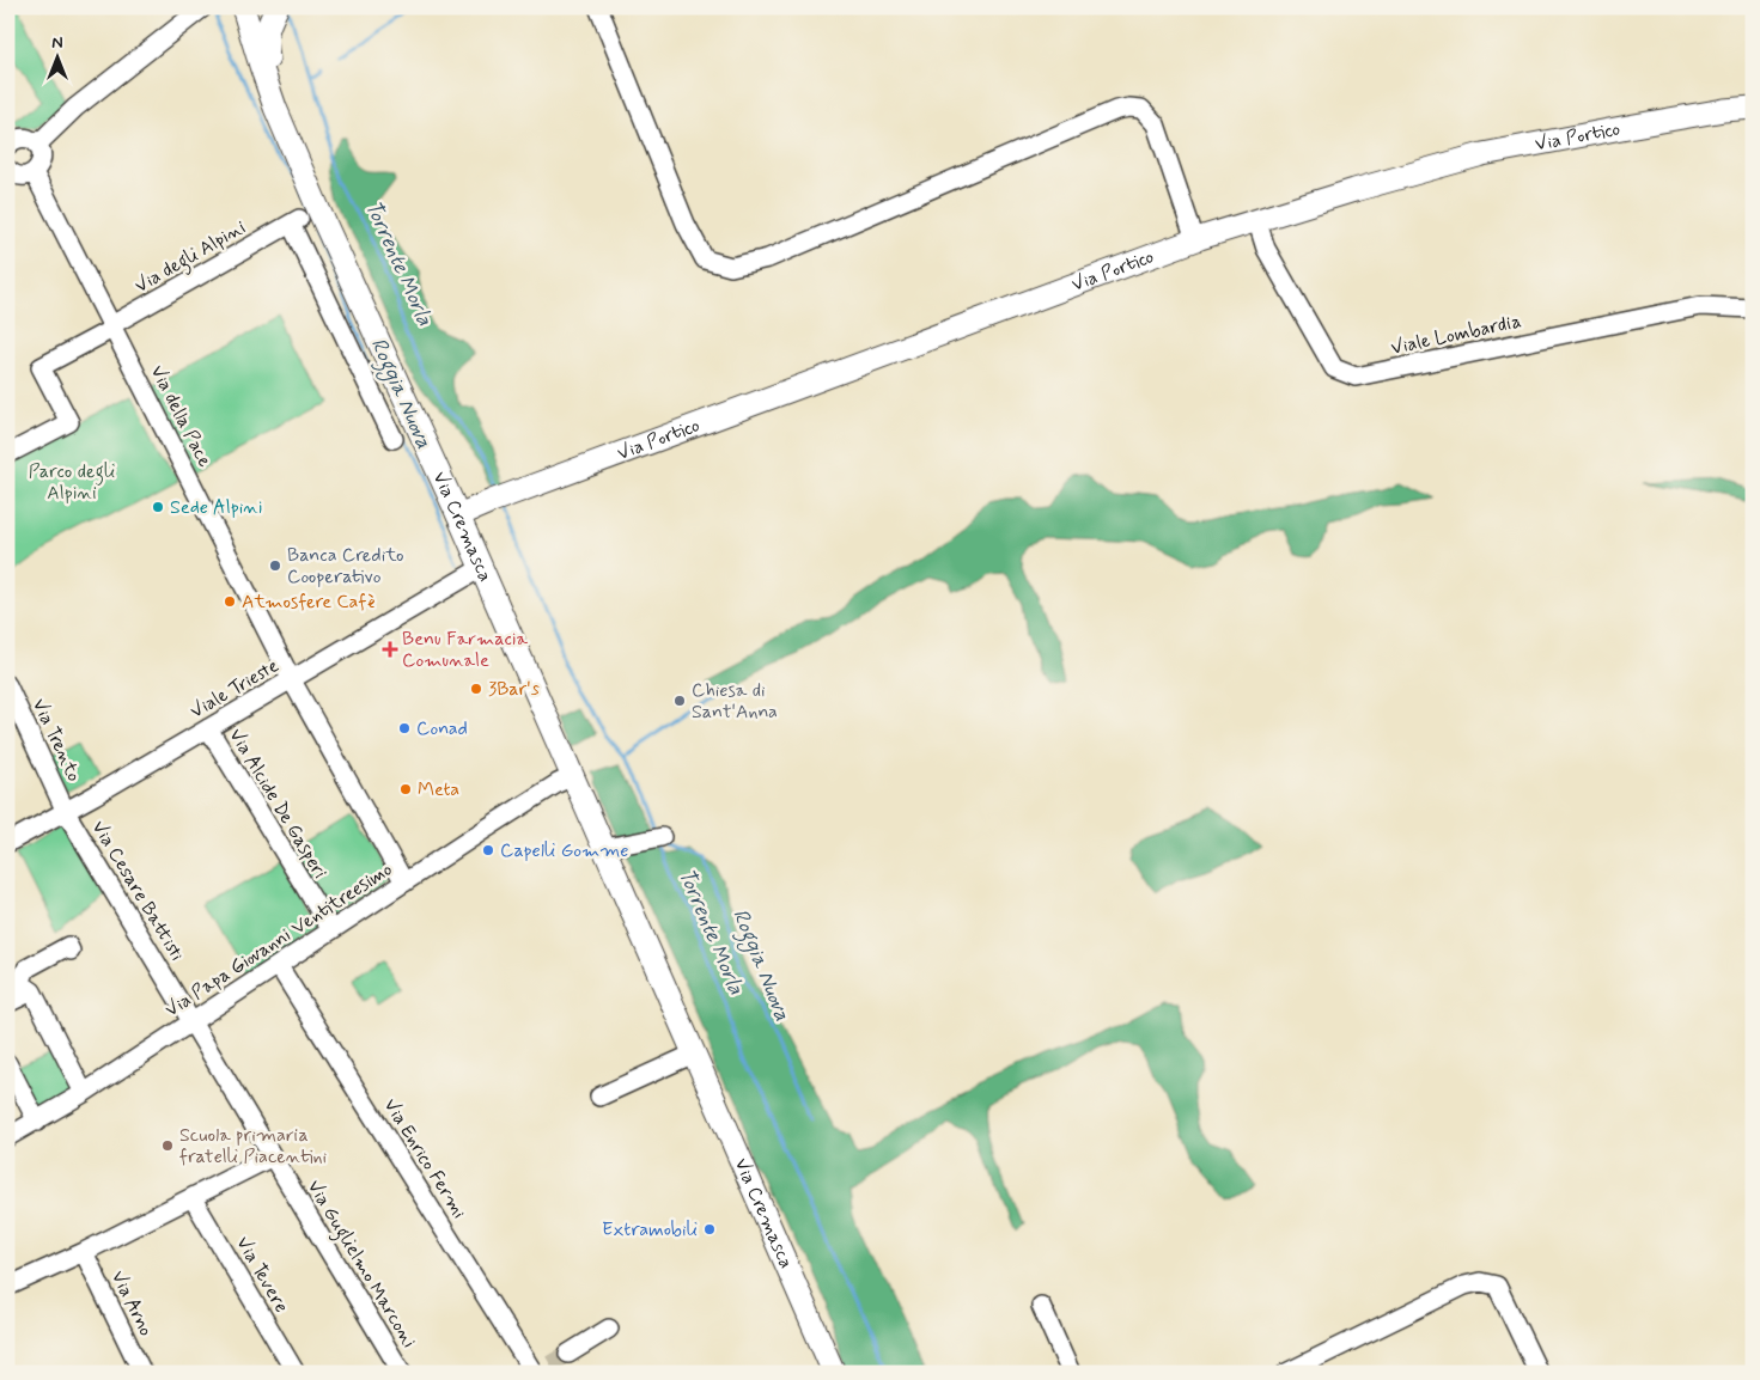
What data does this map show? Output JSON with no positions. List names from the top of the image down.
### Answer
{
  "streets": {
    "main road": ["Via Portico", "Via Cremasca"],
    "street": [
      "Via degli Alpini",
      "Viale Lombardia",
      "Via della Pace",
      "Viale Trieste",
      "Via Trento",
      "Via Alcide De Gasperi",
      "Via Cesare Battisti",
      "Via Papa Giovanni Ventitreesimo",
      "Via Enrico Fermi",
      "Via Guglielmo Marconi",
      "Via Tevere",
      "Via Arno"
    ]
  },
  "crossings": [
    ["Via Portico", "Viale Lombardia"],
    ["Via Portico", "Via Cremasca"],
    ["Via degli Alpini", "Via della Pace"],
    ["Via della Pace", "Viale Trieste"],
    ["Via della Pace", "Via Papa Giovanni Ventitreesimo"],
    ["Via Cremasca", "Viale Trieste"],
    ["Via Cremasca", "Via Papa Giovanni Ventitreesimo"],
    ["Viale Trieste", "Via Trento"],
    ["Viale Trieste", "Via Alcide De Gasperi"],
    ["Viale Trieste", "Via Cesare Battisti"],
    ["Via Trento", "Via Cesare Battisti"],
    ["Via Alcide De Gasperi", "Via Papa Giovanni Ventitreesimo"],
    ["Via Cesare Battisti", "Via Papa Giovanni Ventitreesimo"],
    ["Via Cesare Battisti", "Via Guglielmo Marconi"],
    ["Via Papa Giovanni Ventitreesimo", "Via Enrico Fermi"],
    ["Via Papa Giovanni Ventitreesimo", "Via Guglielmo Marconi"]
  ],
  "water": ["Torrente Morla", "Roggia Nuova"],
  "parks": ["Parco degli Alpini"],
  "places": {
    "other": [
      "Sede Alpini",
      "Banca Credito Cooperativo",
      "Atmosfere Cafè",
      "3Bar's",
      "Chiesa di Sant'Anna",
      "Conad",
      "Meta",
      "Capelli Gomme",
      "Scuola primaria fratelli Piacentini",
      "Extramobili"
    ],
    "health": ["Benu Farmacia Comunale"]
  },
  "north": "top"
}
